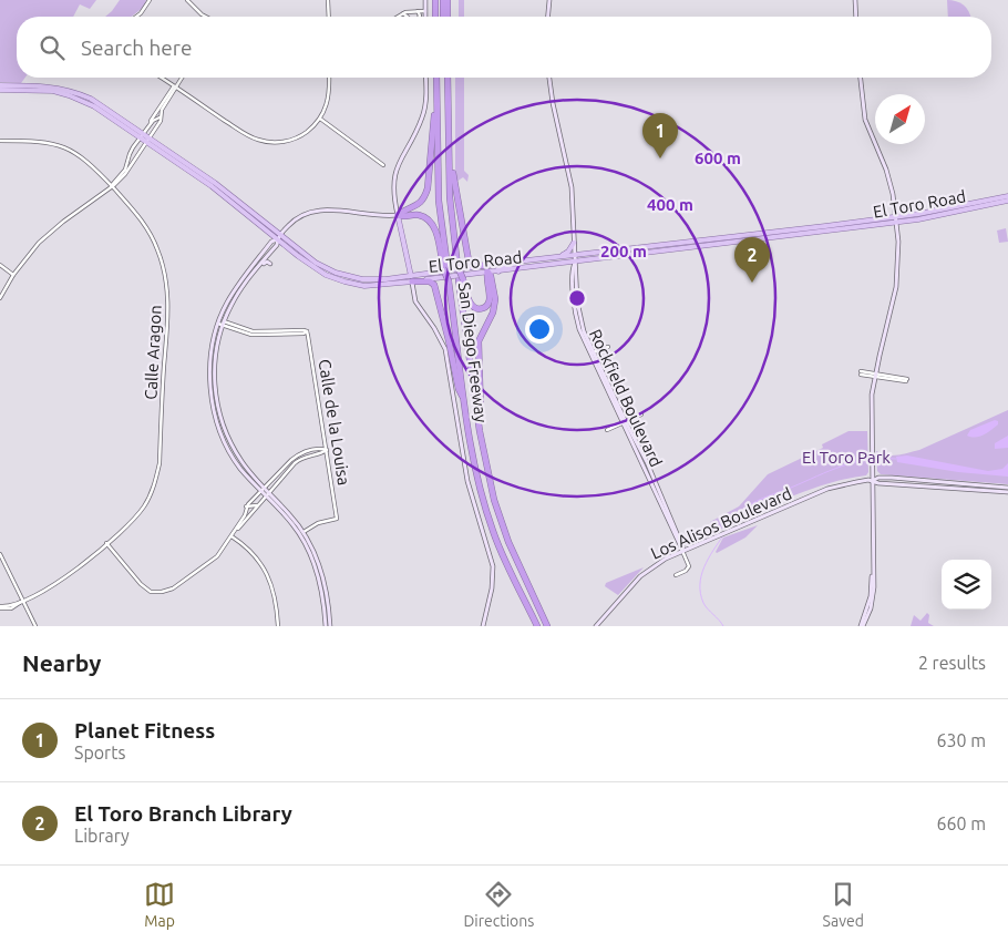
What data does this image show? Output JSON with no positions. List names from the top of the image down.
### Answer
{
  "streets": {
    "highway": ["San Diego Freeway"],
    "main road": ["El Toro Road", "Rockfield Boulevard", "Los Alisos Boulevard"],
    "street": ["Calle Aragon", "Calle de la Louisa"]
  },
  "crossings": [
    ["El Toro Road", "Rockfield Boulevard"],
    ["Rockfield Boulevard", "Los Alisos Boulevard"]
  ],
  "parks": ["El Toro Park"],
  "north": "top right",
  "page": {
    "search": "Search here",
    "pins": ["1", "2"],
    "heading": ["Nearby", "2 results"],
    "list": [
      {
        "mark": "1",
        "name": "Planet Fitness",
        "note": "Sports",
        "value": "630 m"
      },
      {
        "mark": "2",
        "name": "El Toro Branch Library",
        "note": "Library",
        "value": "660 m"
      }
    ],
    "nav": ["Map", "Directions", "Saved"]
  },
  "rings": ["600 m", "400 m", "200 m"]
}
